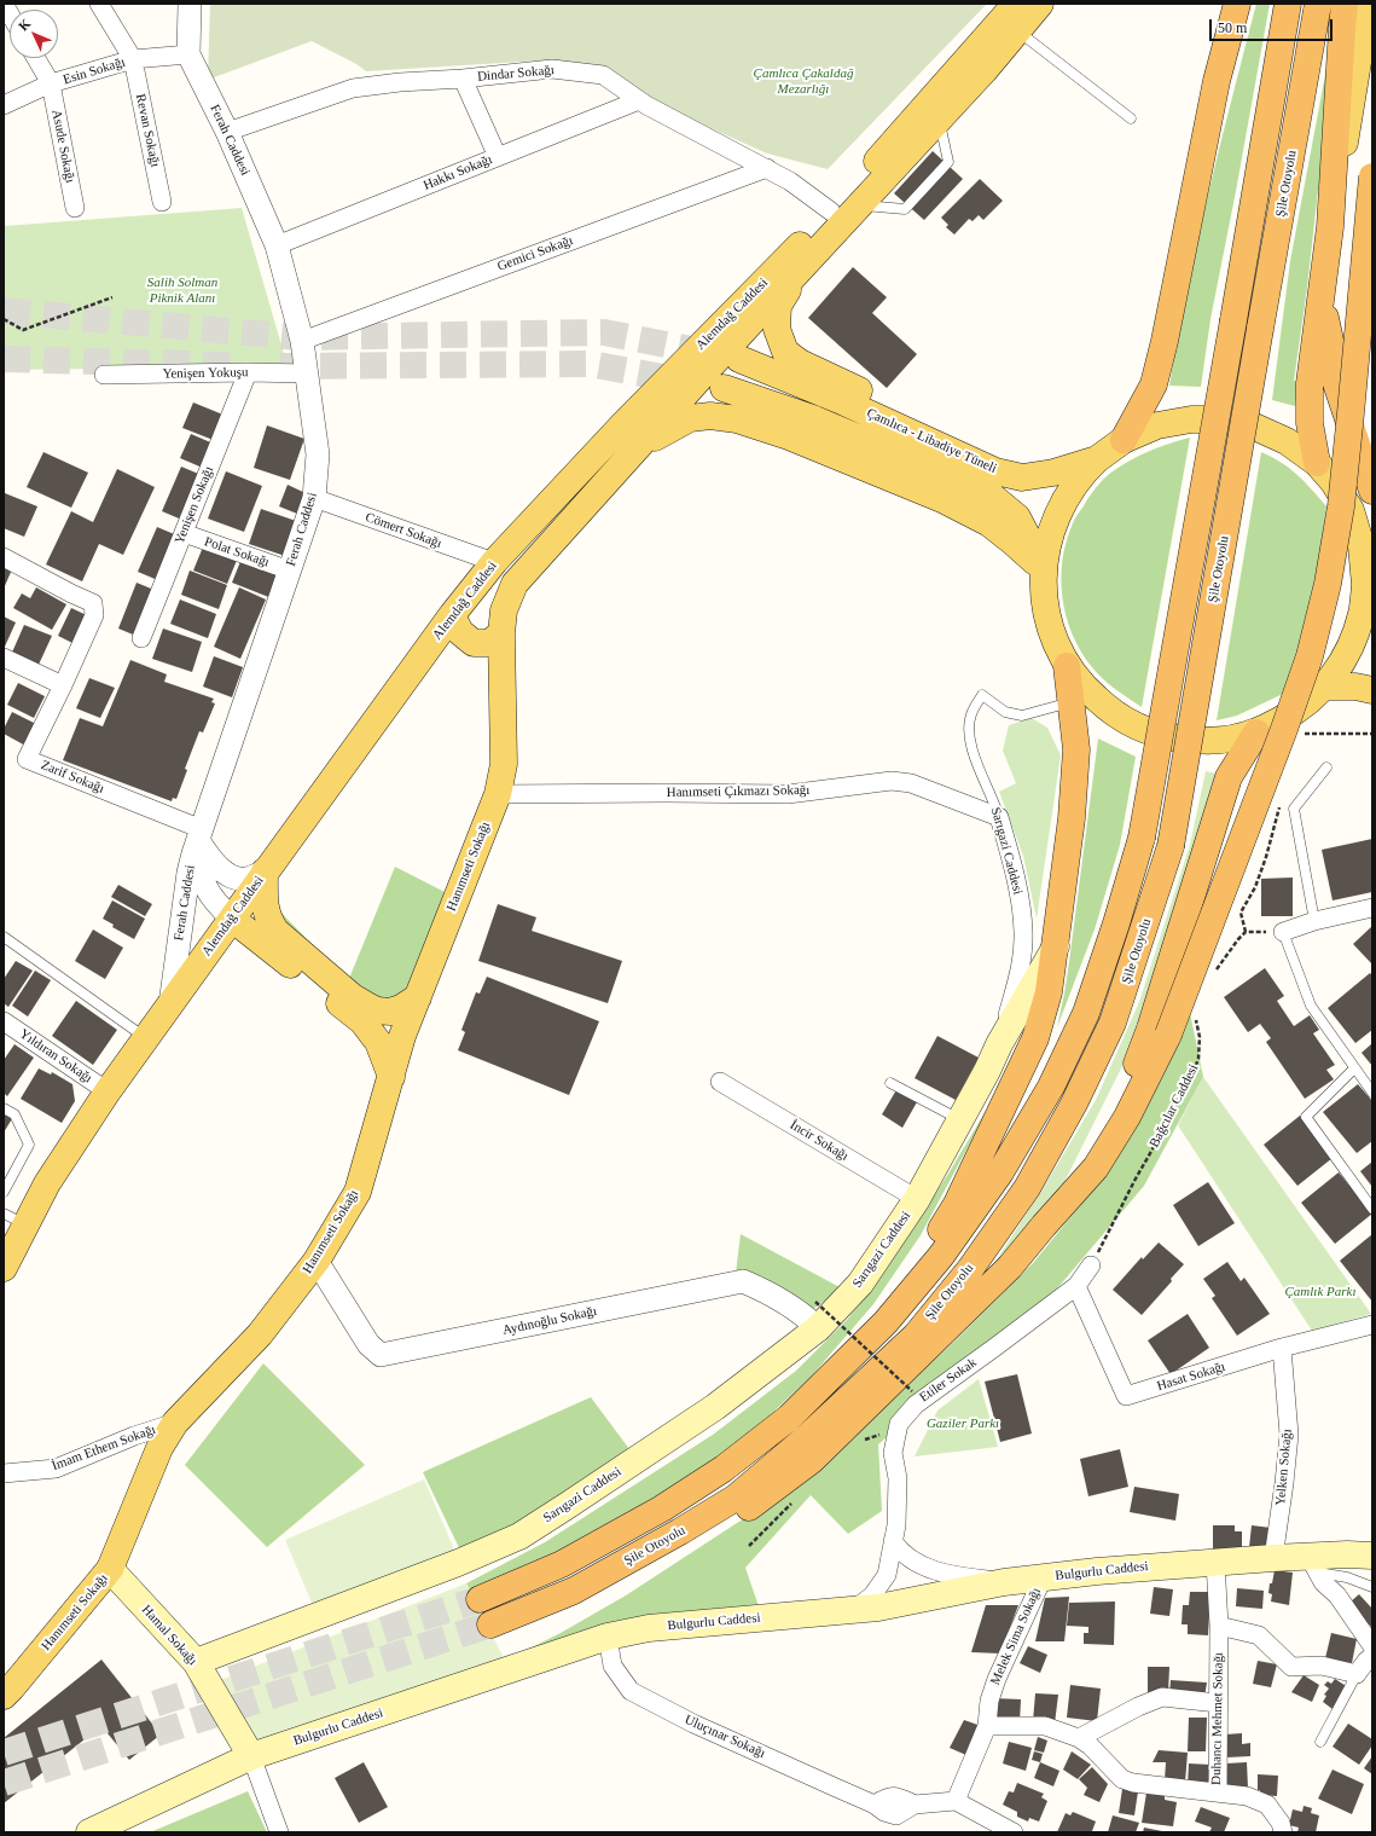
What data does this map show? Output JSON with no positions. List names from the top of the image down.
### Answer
{
  "streets": {
    "highway": ["Şile Otoyolu"],
    "main road": [
      "Alemdağ Caddesi",
      "Çamlıca - Libadiye Tüneli",
      "Sarıgazi Caddesi",
      "Hanımseti Sokağı",
      "Bulgurlu Caddesi",
      "Hamal Sokağı"
    ],
    "street": [
      "Esin Sokağı",
      "Dindar Sokağı",
      "Revan Sokağı",
      "Ferah Caddesi",
      "Asude Sokağı",
      "Hakkı Sokağı",
      "Gemici Sokağı",
      "Yenişen Yokuşu",
      "Yenişen Sokağı",
      "Cömert Sokağı",
      "Polat Sokağı",
      "Zarif Sokağı",
      "Hanımseti Çıkmazı Sokağı",
      "Yıldıran Sokağı",
      "İncir Sokağı",
      "Aydınoğlu Sokağı",
      "Hasat Sokağı",
      "Etiler Sokak",
      "İmam Ethem Sokağı",
      "Yelken Sokağı",
      "Melek Sima Sokağı",
      "Duhancı Mehmet Sokağı",
      "Uluçınar Sokağı"
    ],
    "path": ["Bağcılar Caddesi"]
  },
  "crossings": [
    ["Esin Sokağı", "Revan Sokağı"],
    ["Esin Sokağı", "Ferah Caddesi"],
    ["Esin Sokağı", "Asude Sokağı"],
    ["Dindar Sokağı", "Ferah Caddesi"],
    ["Dindar Sokağı", "Hakkı Sokağı"],
    ["Dindar Sokağı", "Gemici Sokağı"],
    ["Dindar Sokağı", "Alemdağ Caddesi"],
    ["Ferah Caddesi", "Hakkı Sokağı"],
    ["Ferah Caddesi", "Gemici Sokağı"],
    ["Ferah Caddesi", "Alemdağ Caddesi"],
    ["Ferah Caddesi", "Yenişen Yokuşu"],
    ["Ferah Caddesi", "Cömert Sokağı"],
    ["Ferah Caddesi", "Polat Sokağı"],
    ["Ferah Caddesi", "Zarif Sokağı"],
    ["Alemdağ Caddesi", "Cömert Sokağı"],
    ["Alemdağ Caddesi", "Hanımseti Sokağı"],
    ["Alemdağ Caddesi", "Yıldıran Sokağı"],
    ["Yenişen Yokuşu", "Yenişen Sokağı"],
    ["Yenişen Sokağı", "Polat Sokağı"],
    ["Hanımseti Çıkmazı Sokağı", "Sarıgazi Caddesi"],
    ["Hanımseti Çıkmazı Sokağı", "Hanımseti Sokağı"],
    ["Sarıgazi Caddesi", "İncir Sokağı"],
    ["Sarıgazi Caddesi", "Aydınoğlu Sokağı"],
    ["Sarıgazi Caddesi", "Hamal Sokağı"],
    ["Hanımseti Sokağı", "Aydınoğlu Sokağı"],
    ["Hanımseti Sokağı", "İmam Ethem Sokağı"],
    ["Hanımseti Sokağı", "Hamal Sokağı"],
    ["Bağcılar Caddesi", "Etiler Sokak"],
    ["Hasat Sokağı", "Etiler Sokak"],
    ["Hasat Sokağı", "Yelken Sokağı"],
    ["Etiler Sokak", "Bulgurlu Caddesi"],
    ["Yelken Sokağı", "Bulgurlu Caddesi"],
    ["Bulgurlu Caddesi", "Hamal Sokağı"],
    ["Bulgurlu Caddesi", "Melek Sima Sokağı"],
    ["Bulgurlu Caddesi", "Duhancı Mehmet Sokağı"],
    ["Bulgurlu Caddesi", "Uluçınar Sokağı"]
  ],
  "parks": [
    "Çamlıca Çakaldağ Mezarlığı",
    "Salih Solman Piknik Alanı",
    "Çamlık Parkı",
    "Gaziler Parkı"
  ],
  "scale_bar": "50 m",
  "north": "top left"
}
